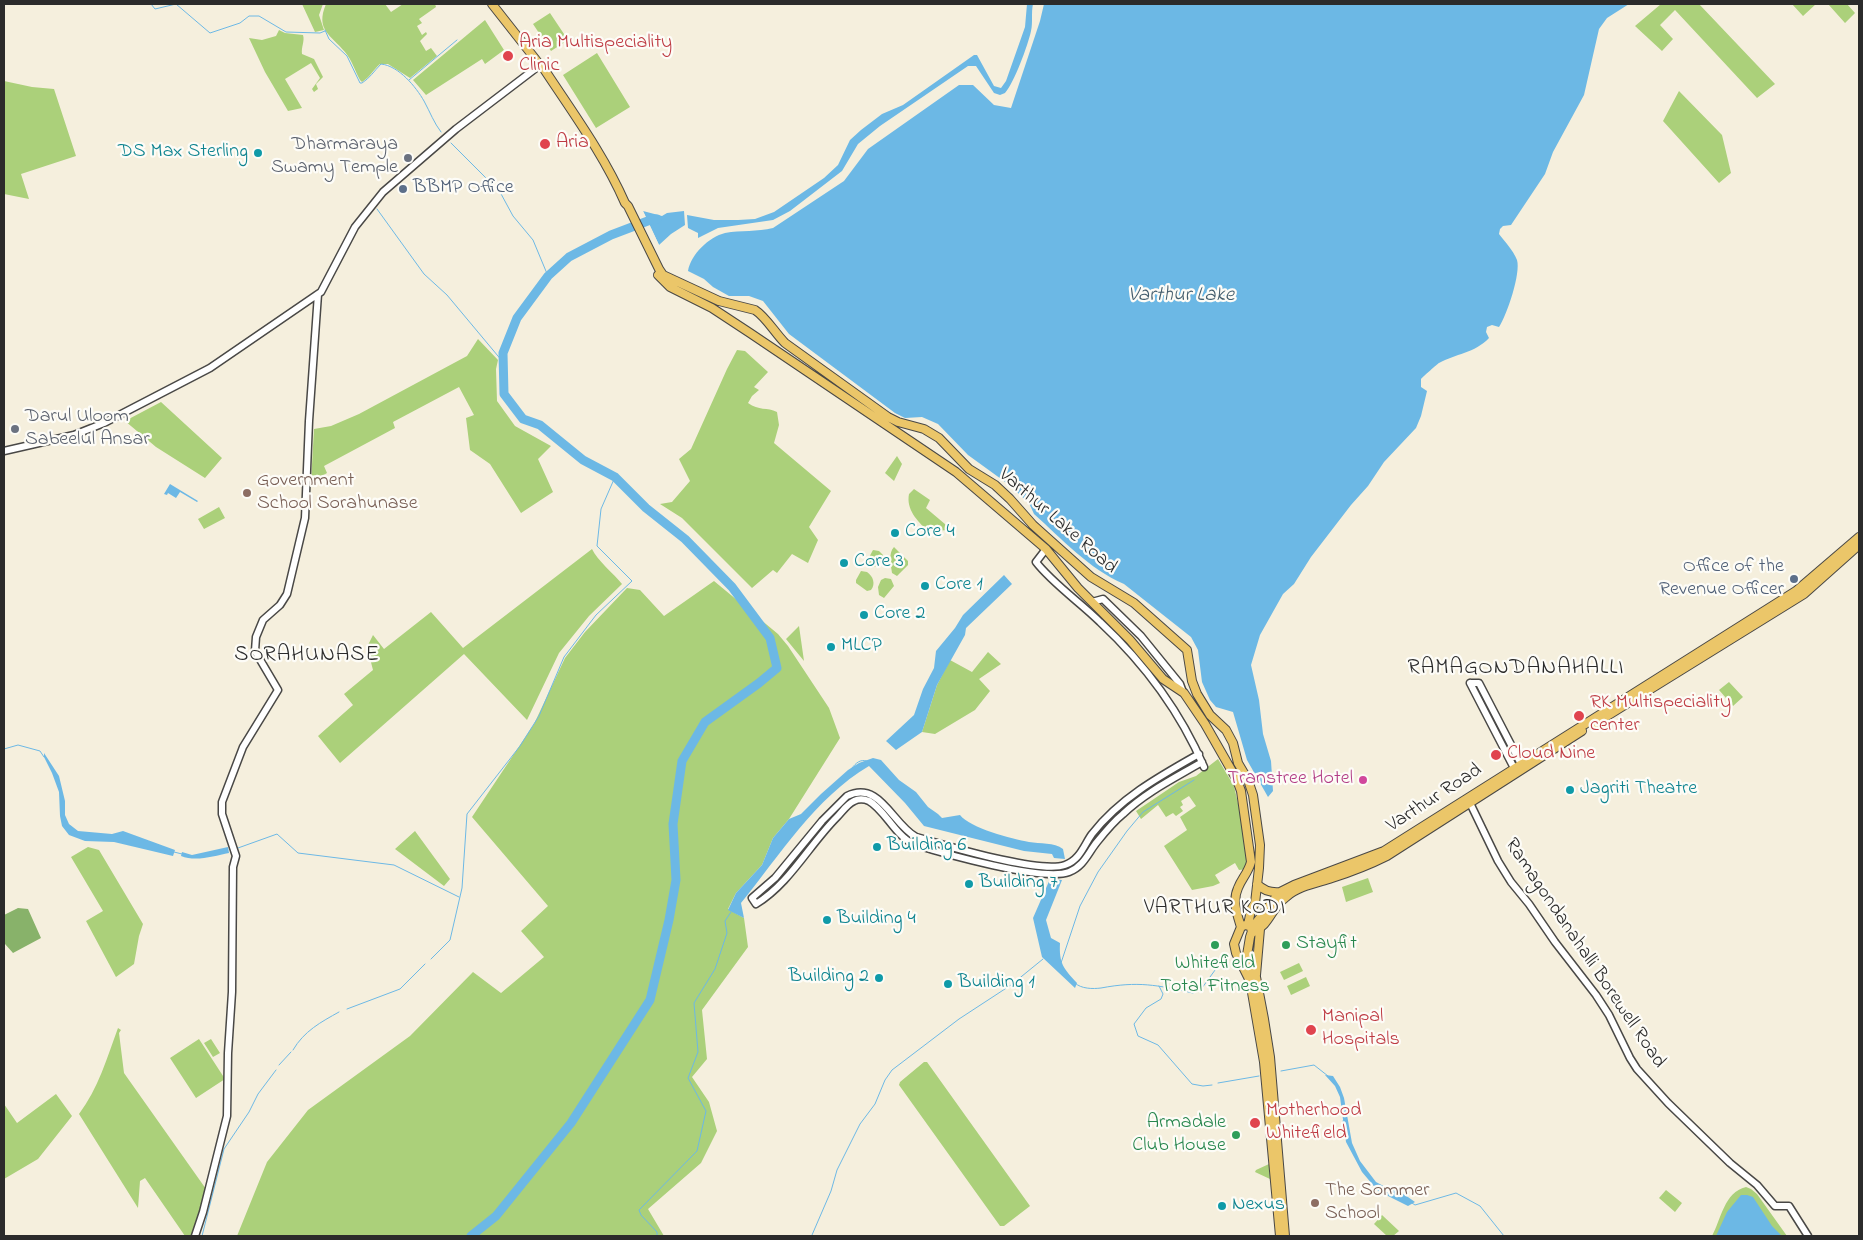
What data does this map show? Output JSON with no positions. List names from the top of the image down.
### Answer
{
  "streets": {
    "main road": ["Varthur Lake Road", "Varthur Road"],
    "street": ["Ramagondanahalli Borewell Road"]
  },
  "crossings": [
    ["Varthur Lake Road", "Varthur Road"],
    ["Varthur Road", "Ramagondanahalli Borewell Road"]
  ],
  "districts": ["SORAHUNASE", "RAMAGONDANAHALLI", "VARTHUR KODI"],
  "water": ["Varthur Lake"],
  "places": [
    "Aria Multispeciality Clinic",
    "Aria",
    "DS Max Sterling",
    "Dharmaraya Swamy Temple",
    "BBMP Office",
    "Darul Uloom Sabeelul Ansar",
    "Government School Sorahunase",
    "Core 4",
    "Core 3",
    "Office of the Revenue Officer",
    "Core 1",
    "Core 2",
    "MLCP",
    "RK Multispeciality center",
    "Cloud Nine",
    "Transtree Hotel",
    "Jagriti Theatre",
    "Building 6",
    "Building 7",
    "Building 4",
    "Whitefield Total Fitness",
    "Stayfit",
    "Building 2",
    "Building 1",
    "Manipal Hospitals",
    "Motherhood Whitefield",
    "Armadale Club House",
    "The Sommer School",
    "Nexus"
  ]
}
